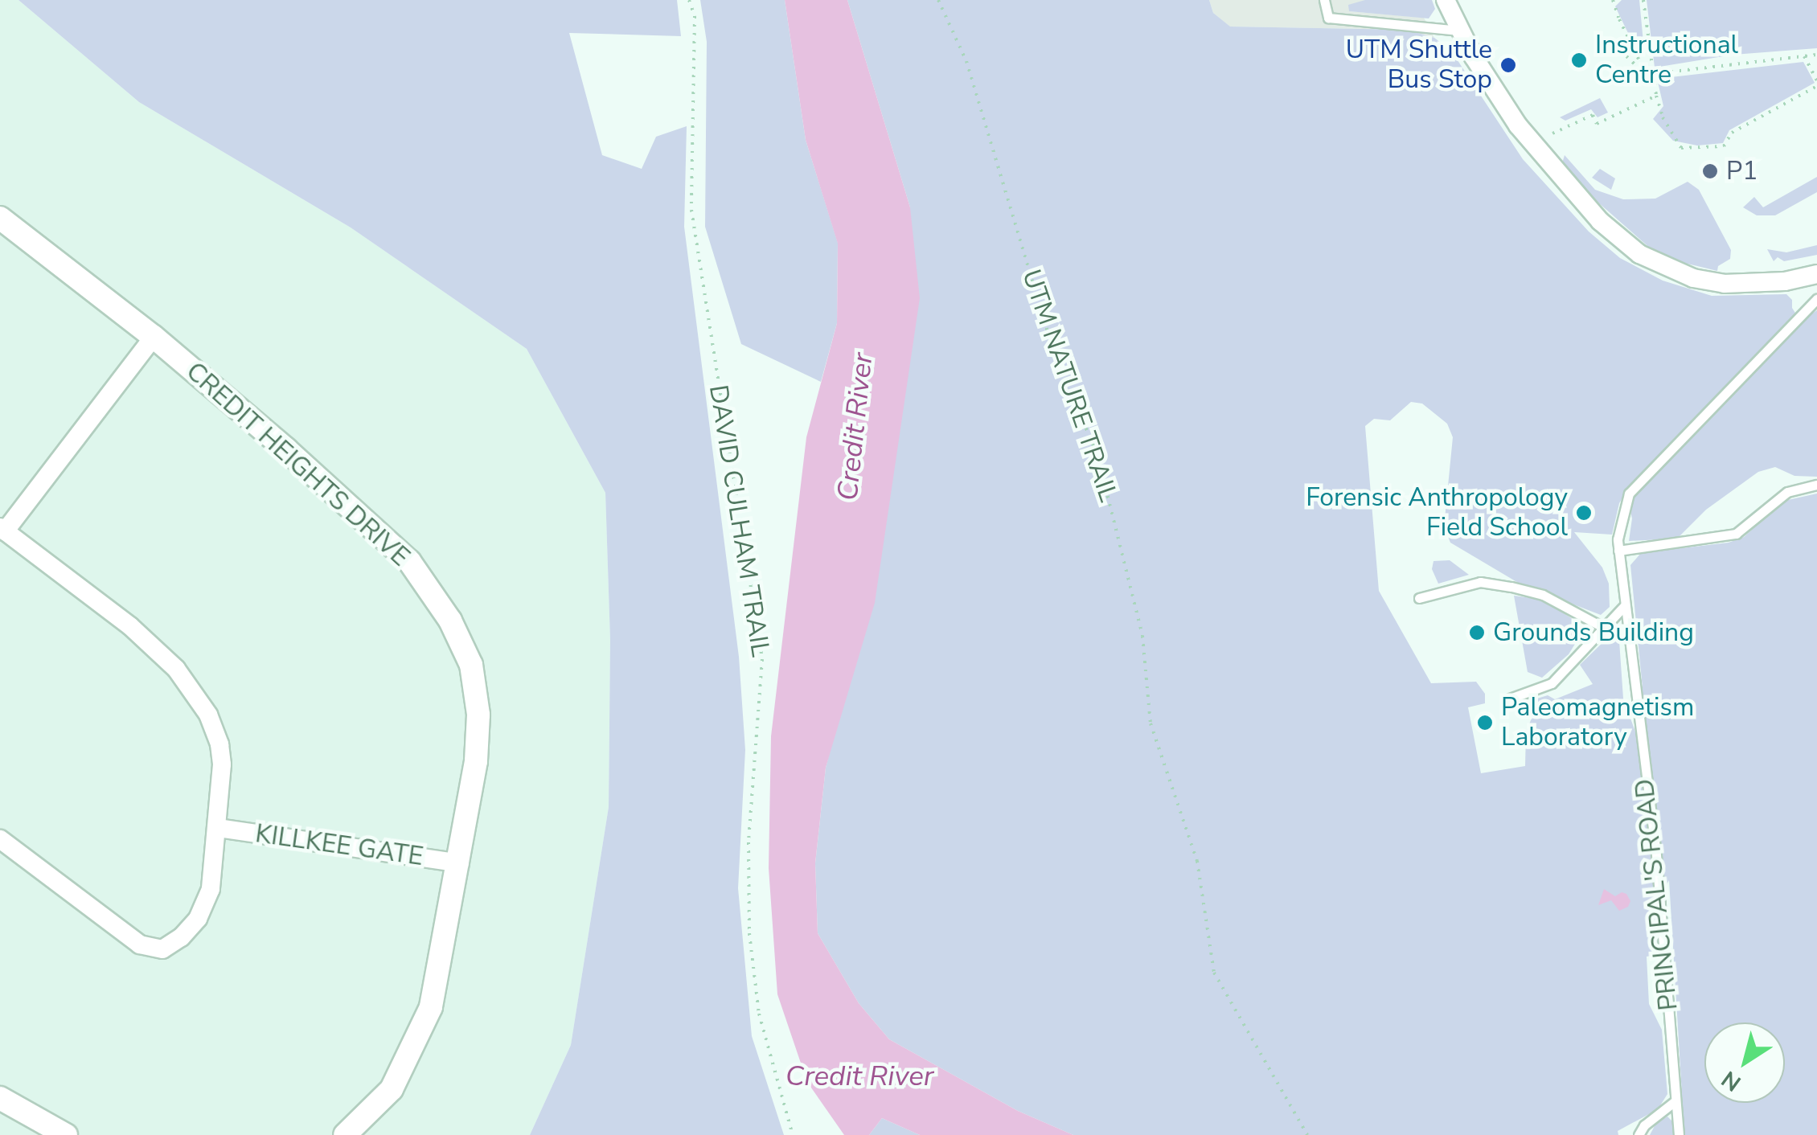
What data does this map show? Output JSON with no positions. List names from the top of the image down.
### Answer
{
  "streets": {
    "street": ["CREDIT HEIGHTS DRIVE", "KILLKEE GATE"],
    "lane": ["PRINCIPAL'S ROAD"],
    "path": ["UTM NATURE TRAIL", "DAVID CULHAM TRAIL"]
  },
  "crossings": [
    ["CREDIT HEIGHTS DRIVE", "KILLKEE GATE"]
  ],
  "water": ["Credit River"],
  "places": [
    "Instructional Centre",
    "UTM Shuttle Bus Stop",
    "P1",
    "Forensic Anthropology Field School",
    "Grounds Building",
    "Paleomagnetism Laboratory"
  ],
  "north": "bottom left"
}
